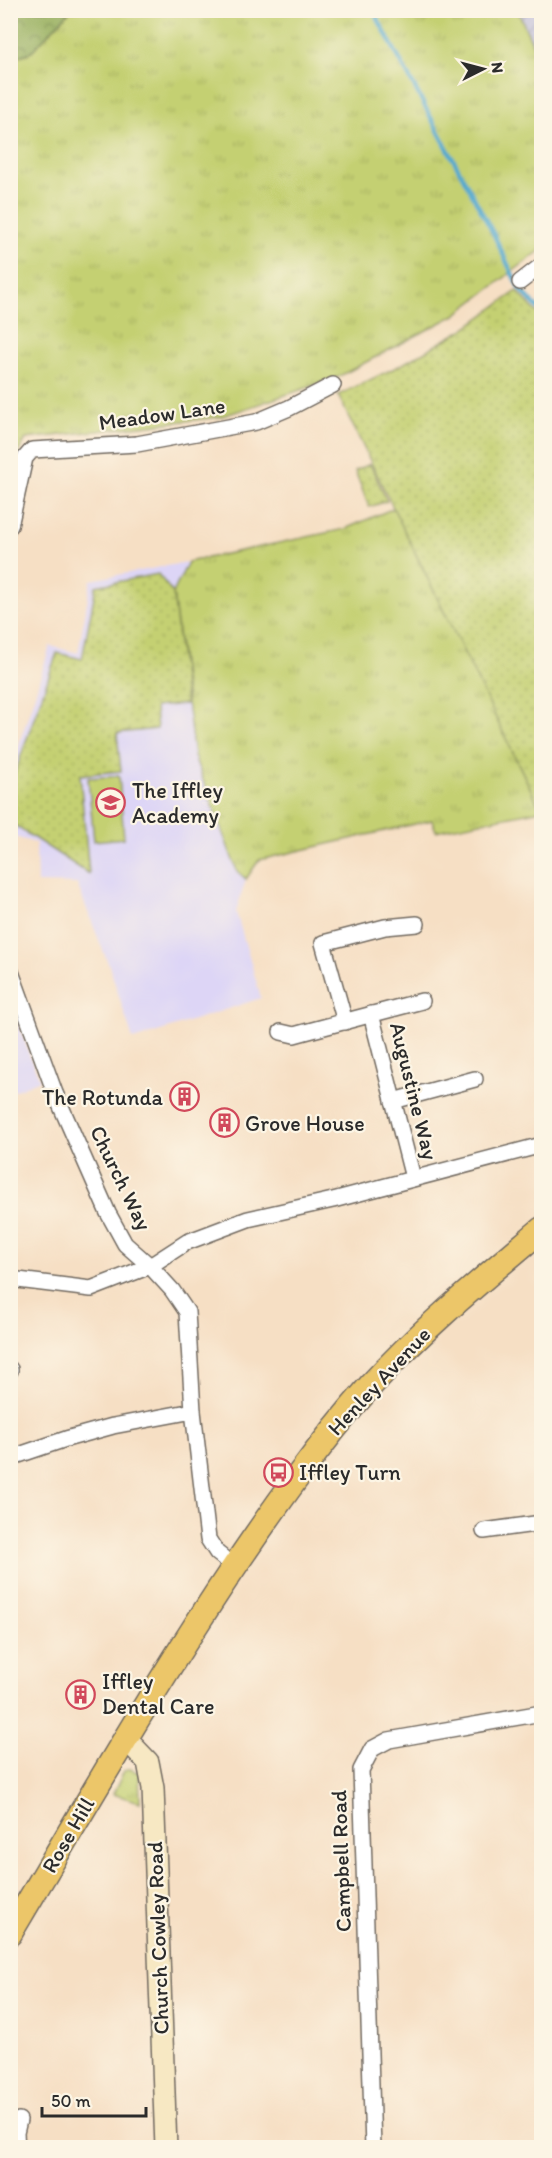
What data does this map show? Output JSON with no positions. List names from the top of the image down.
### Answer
{
  "streets": {
    "main road": ["Henley Avenue", "Rose Hill", "Church Cowley Road"],
    "street": [
      "Meadow Lane",
      "Augustine Way",
      "Church Way",
      "Campbell Road"
    ]
  },
  "crossings": [
    ["Henley Avenue", "Rose Hill"],
    ["Henley Avenue", "Church Cowley Road"],
    ["Rose Hill", "Church Cowley Road"]
  ],
  "places": {
    "school or university": ["The Iffley Academy"],
    "building": ["The Rotunda", "Grove House", "Iffley Dental Care"],
    "bus stop": ["Iffley Turn"]
  },
  "scale_bar": "50 m",
  "north": "right"
}
